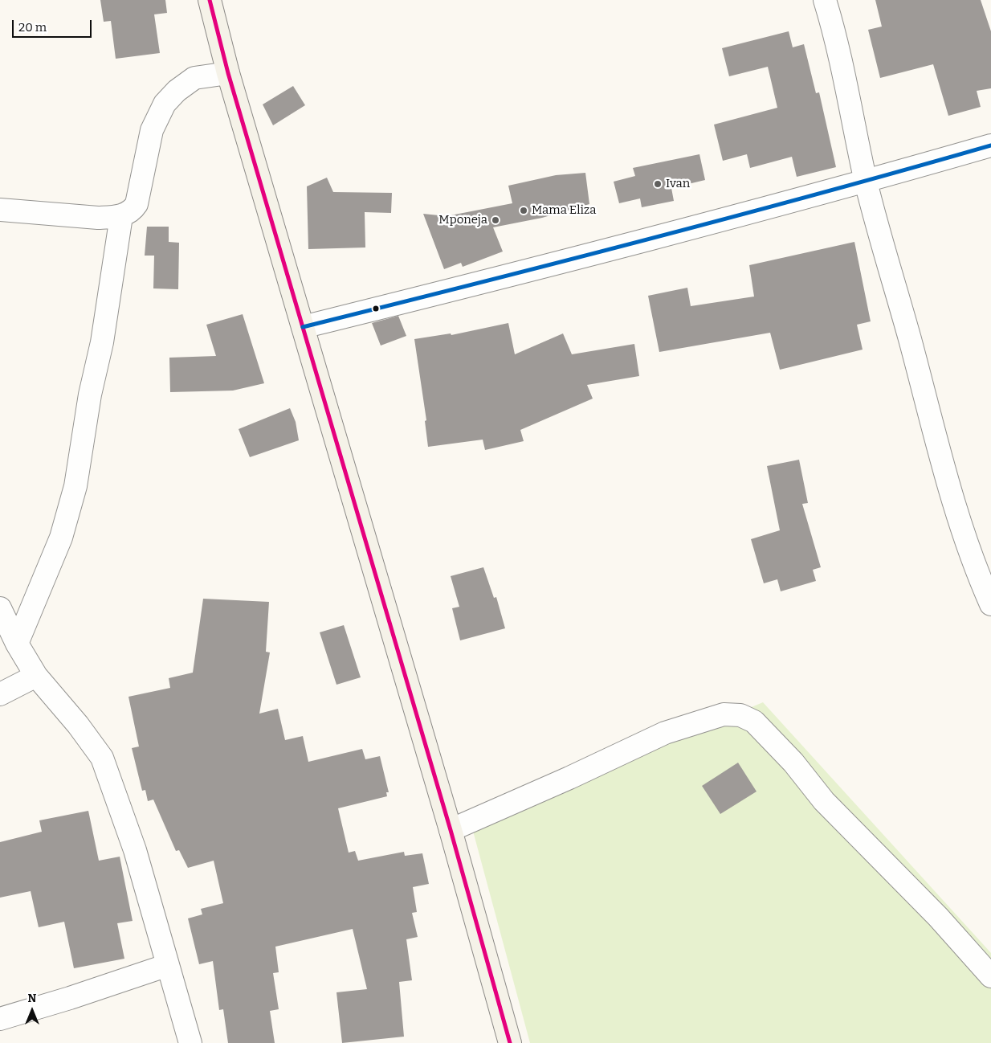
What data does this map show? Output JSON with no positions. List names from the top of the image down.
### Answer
{
  "places": ["Ivan", "Mama Eliza", "Mponeja"],
  "scale_bar": "20 m",
  "north": "top"
}
